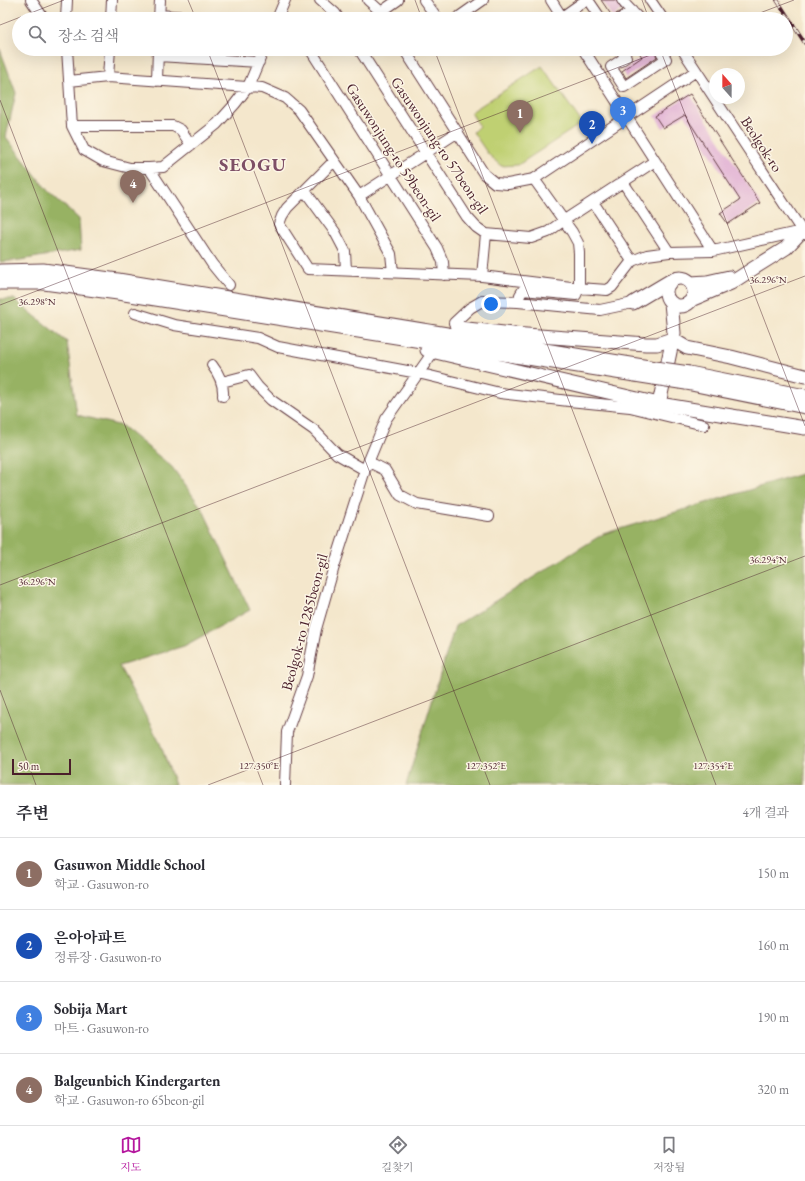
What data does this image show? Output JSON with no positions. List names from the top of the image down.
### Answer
{
  "streets": {
    "street": [
      "Beolgok-ro",
      "Gasuwonjung-ro 57beon-gil",
      "Gasuwonjung-ro 59beon-gil",
      "Beolgok-ro 1285beon-gil"
    ]
  },
  "districts": ["SEOGU"],
  "scale_bar": "50 m",
  "north": "top",
  "page": {
    "search": "장소 검색",
    "pins": [
      "3",
      "1",
      "2",
      "4"
    ],
    "scale": "50 m",
    "heading": ["주변", "4개 결과"],
    "list": [
      {
        "mark": "1",
        "name": "Gasuwon Middle School",
        "note": "학교 · Gasuwon-ro",
        "value": "150 m"
      },
      {
        "mark": "2",
        "name": "은아아파트",
        "note": "정류장 · Gasuwon-ro",
        "value": "160 m"
      },
      {
        "mark": "3",
        "name": "Sobija Mart",
        "note": "마트 · Gasuwon-ro",
        "value": "190 m"
      },
      {
        "mark": "4",
        "name": "Balgeunbich Kindergarten",
        "note": "학교 · Gasuwon-ro 65beon-gil",
        "value": "320 m"
      }
    ],
    "nav": ["지도", "길찾기", "저장됨"]
  },
  "coordinates": [
    "36.296°N",
    "36.298°N",
    "36.294°N",
    "127.350°E",
    "127.352°E",
    "127.354°E"
  ]
}
